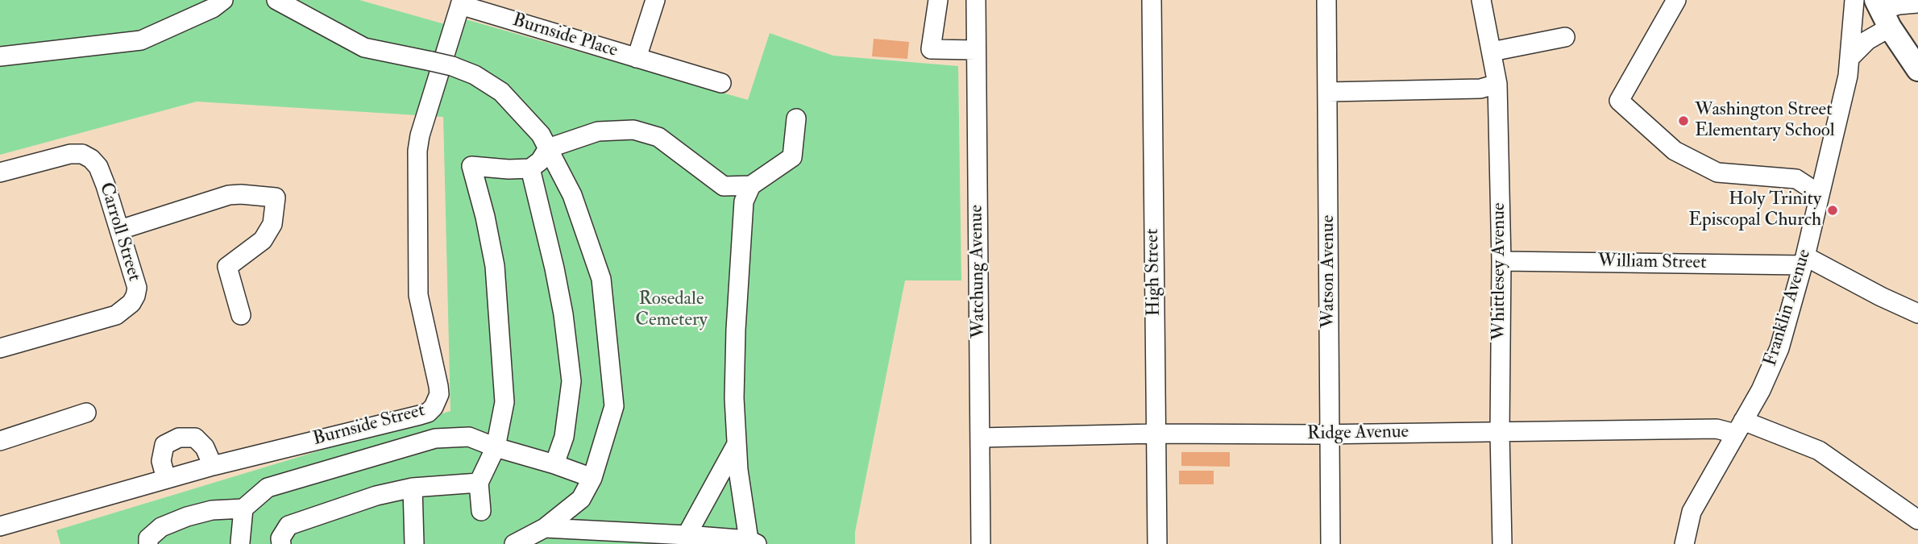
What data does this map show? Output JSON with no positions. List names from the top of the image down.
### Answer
{
  "streets": {
    "street": [
      "Burnside Place",
      "Carroll Street",
      "William Street",
      "Watchung Avenue",
      "Watson Avenue",
      "Whittlesey Avenue",
      "High Street",
      "Franklin Avenue",
      "Burnside Street",
      "Ridge Avenue"
    ]
  },
  "crossings": [
    ["Burnside Place", "Burnside Street"],
    ["William Street", "Whittlesey Avenue"],
    ["William Street", "Franklin Avenue"],
    ["Watchung Avenue", "Ridge Avenue"],
    ["Watson Avenue", "Ridge Avenue"],
    ["Whittlesey Avenue", "Ridge Avenue"],
    ["High Street", "Ridge Avenue"],
    ["Franklin Avenue", "Ridge Avenue"]
  ],
  "parks": ["Rosedale Cemetery"],
  "places": ["Washington Street Elementary School", "Holy Trinity Episcopal Church"]
}
